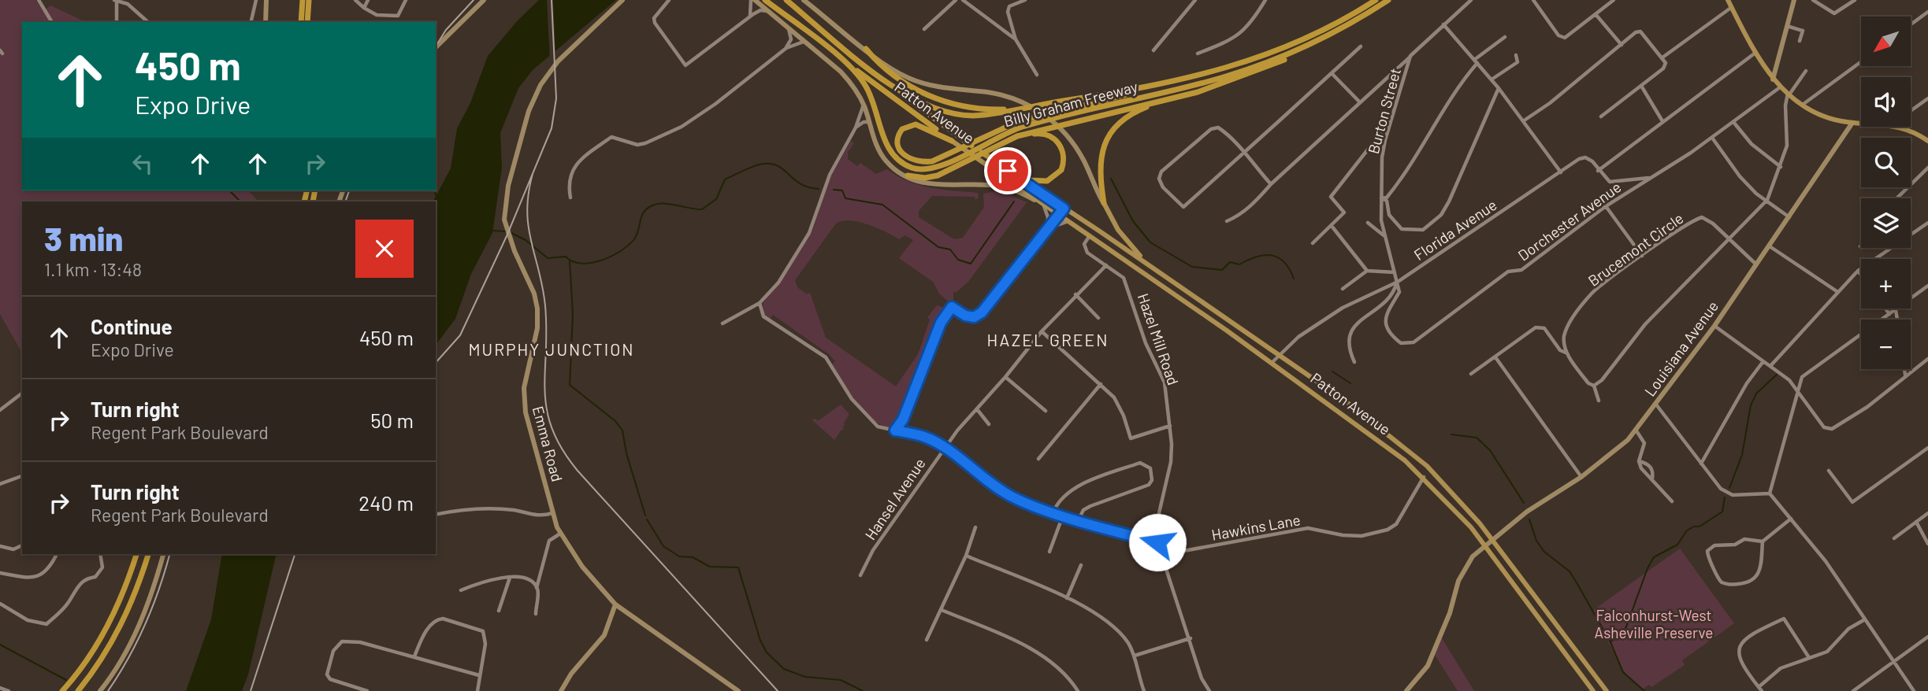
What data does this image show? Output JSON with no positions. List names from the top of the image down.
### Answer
{
  "streets": {
    "highway": ["Billy Graham Freeway", "Patton Avenue"],
    "street": [
      "Burton Street",
      "Dorchester Avenue",
      "Florida Avenue",
      "Brucemont Circle",
      "Hazel Mill Road",
      "Louisiana Avenue",
      "Emma Road",
      "Hansel Avenue",
      "Hawkins Lane"
    ]
  },
  "crossings": [
    ["Billy Graham Freeway", "Patton Avenue"],
    ["Burton Street", "Dorchester Avenue"],
    ["Burton Street", "Florida Avenue"],
    ["Patton Avenue", "Florida Avenue"],
    ["Patton Avenue", "Hazel Mill Road"],
    ["Patton Avenue", "Louisiana Avenue"],
    ["Patton Avenue", "Hawkins Lane"],
    ["Dorchester Avenue", "Florida Avenue"],
    ["Brucemont Circle", "Louisiana Avenue"],
    ["Hazel Mill Road", "Hansel Avenue"],
    ["Hazel Mill Road", "Hawkins Lane"]
  ],
  "districts": ["HAZEL GREEN", "MURPHY JUNCTION"],
  "parks": ["Falconhurst-West Asheville Preserve"],
  "north": "bottom left",
  "page": {
    "map_buttons": ["+", "−"],
    "turn": ["450 m", "Expo Drive"],
    "heading": ["3 min", "1.1 km · 13:48"],
    "list": [
      {
        "name": "Continue",
        "note": "Expo Drive",
        "value": "450 m"
      },
      {
        "name": "Turn right",
        "note": "Regent Park Boulevard",
        "value": "50 m"
      },
      {
        "name": "Turn right",
        "note": "Regent Park Boulevard",
        "value": "240 m"
      }
    ]
  }
}
